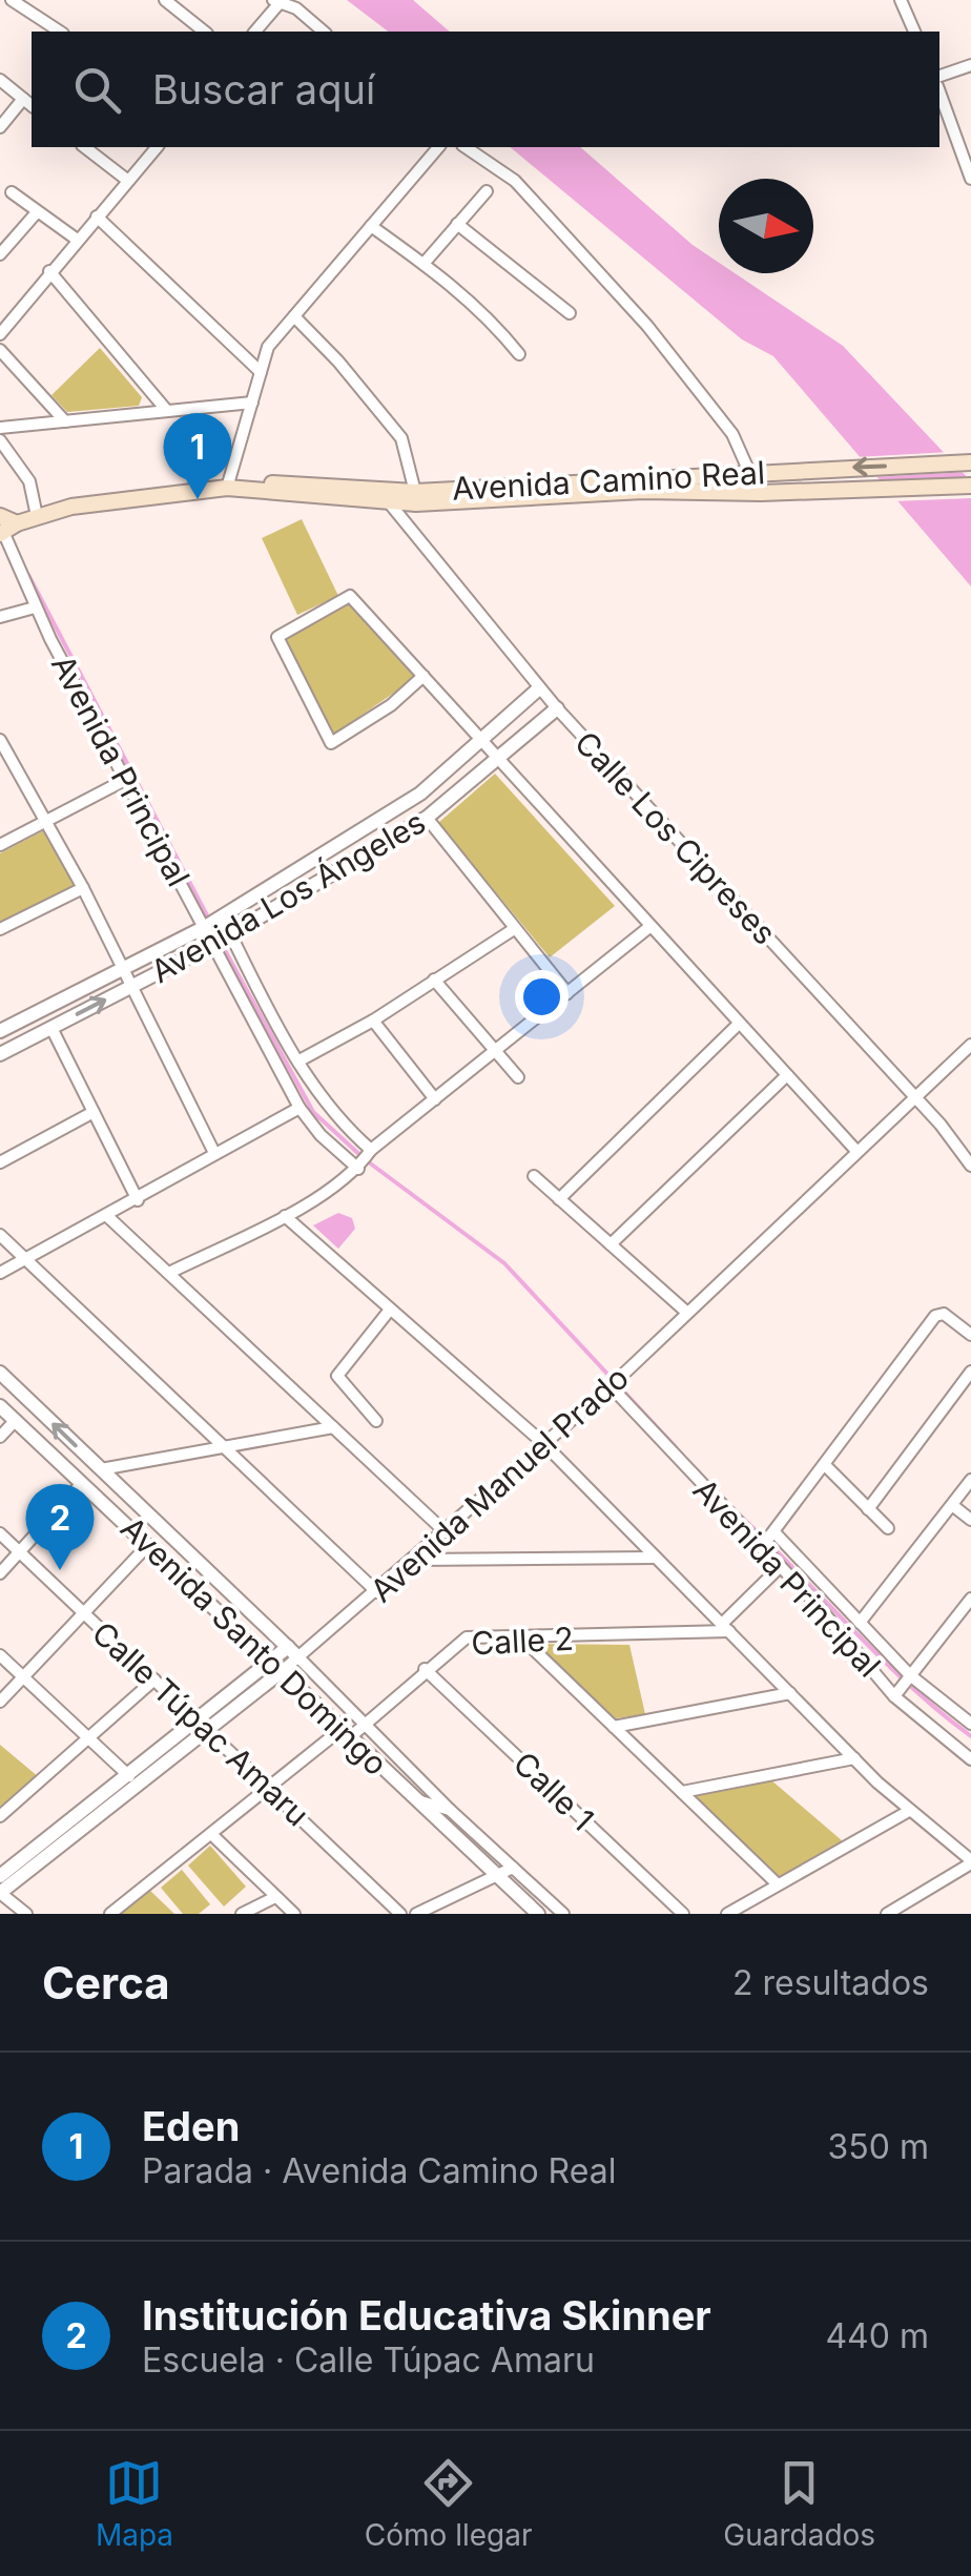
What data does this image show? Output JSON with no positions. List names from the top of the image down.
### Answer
{
  "streets": {
    "main road": ["Avenida Camino Real"],
    "street": [
      "Avenida Principal",
      "Calle Los Cipreses",
      "Avenida Los Ángeles",
      "Avenida Manuel Prado",
      "Calle 2",
      "Avenida Santo Domingo",
      "Calle Túpac Amaru",
      "Calle 1"
    ]
  },
  "crossings": [
    ["Avenida Camino Real", "Avenida Principal"],
    ["Avenida Camino Real", "Calle Los Cipreses"],
    ["Avenida Principal", "Avenida Los Ángeles"],
    ["Avenida Principal", "Avenida Manuel Prado"],
    ["Calle Los Cipreses", "Avenida Los Ángeles"],
    ["Calle Los Cipreses", "Avenida Manuel Prado"],
    ["Avenida Manuel Prado", "Avenida Santo Domingo"],
    ["Avenida Manuel Prado", "Calle Túpac Amaru"],
    ["Calle 2", "Avenida Santo Domingo"],
    ["Calle 2", "Calle Túpac Amaru"],
    ["Calle 2", "Calle 1"]
  ],
  "north": "right",
  "page": {
    "search": "Buscar aquí",
    "pins": ["1", "2"],
    "heading": ["Cerca", "2 resultados"],
    "list": [
      {
        "mark": "1",
        "name": "Eden",
        "note": "Parada · Avenida Camino Real",
        "value": "350 m"
      },
      {
        "mark": "2",
        "name": "Institución Educativa Skinner",
        "note": "Escuela · Calle Túpac Amaru",
        "value": "440 m"
      }
    ],
    "nav": ["Mapa", "Cómo llegar", "Guardados"]
  }
}
